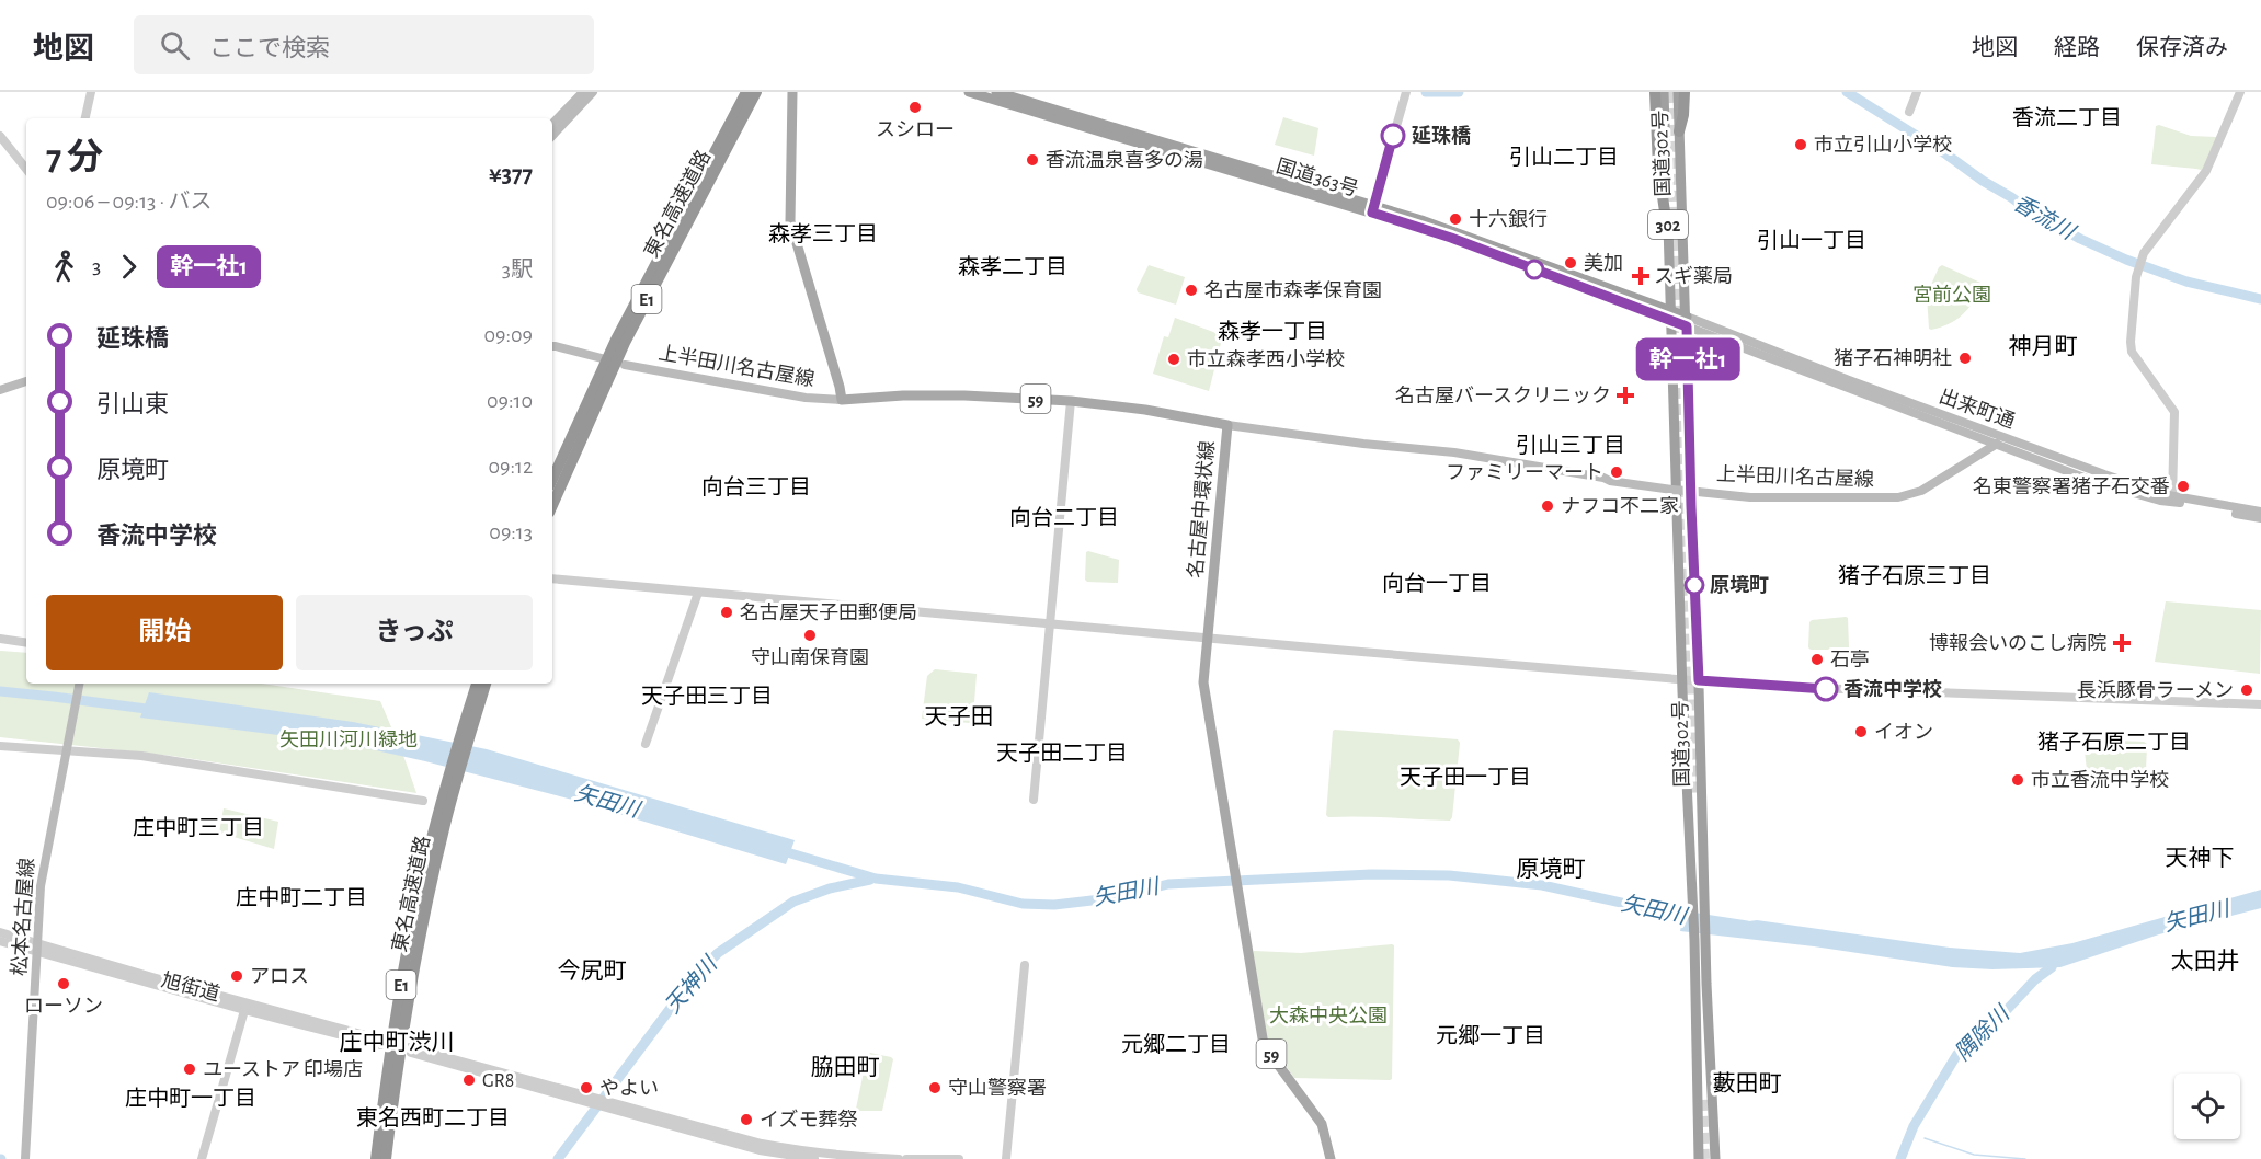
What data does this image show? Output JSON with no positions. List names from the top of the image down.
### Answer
{
  "streets": {
    "highway": [
      "国道302号",
      "国道363号",
      "東名高速道路",
      "302",
      "E1"
    ],
    "main road": [
      "上半田川名古屋線",
      "59",
      "出来町通",
      "名古屋中環状線",
      "松本名古屋線"
    ],
    "street": ["旭街道"]
  },
  "crossings": [
    ["国道302号", "国道363号"],
    ["国道302号", "出来町通"],
    ["国道363号", "出来町通"],
    ["上半田川名古屋線", "出来町通"],
    ["上半田川名古屋線", "名古屋中環状線"],
    ["松本名古屋線", "旭街道"]
  ],
  "districts": [
    "香流二丁目",
    "引山二丁目",
    "森孝三丁目",
    "引山一丁目",
    "森孝二丁目",
    "森孝一丁目",
    "神月町",
    "引山三丁目",
    "向台三丁目",
    "向台二丁目",
    "猪子石原三丁目",
    "向台一丁目",
    "天子田三丁目",
    "天子田",
    "猪子石原二丁目",
    "天子田二丁目",
    "天子田一丁目",
    "庄中町三丁目",
    "天神下",
    "原境町",
    "庄中町二丁目",
    "太田井",
    "今尻町",
    "元郷一丁目",
    "庄中町渋川",
    "元郷二丁目",
    "脇田町",
    "藪田町",
    "庄中町一丁目",
    "東名西町二丁目"
  ],
  "water": [
    "香流川",
    "矢田川",
    "天神川",
    "隅除川"
  ],
  "parks": ["宮前公園", "矢田川河川緑地", "大森中央公園"],
  "places": {
    "other": [
      "スシロー",
      "延珠橋",
      "市立引山小学校",
      "香流温泉喜多の湯",
      "十六銀行",
      "美加",
      "名古屋市森孝保育園",
      "猪子石神明社",
      "市立森孝西小学校",
      "ファミリーマート",
      "名東警察署猪子石交番",
      "ナフコ不二家",
      "原境町",
      "名古屋天子田郵便局",
      "守山南保育園",
      "石亭",
      "香流中学校",
      "長浜豚骨ラーメン",
      "イオン",
      "市立香流中学校",
      "アロス",
      "ローソン",
      "ユーストア 印場店",
      "GR8",
      "やよい",
      "守山警察署",
      "イズモ葬祭"
    ],
    "health": ["スギ薬局", "名古屋バースクリニック", "博報会いのこし病院"]
  },
  "lines": ["bus line 幹一社1"],
  "page": {
    "header": "地図",
    "search": "ここで検索",
    "nav": ["地図", "経路", "保存済み"],
    "on_map": "幹一社1",
    "heading": ["7 分", "09:06 – 09:13 · バス", "¥377"],
    "legs": ["3", "幹一社1", "3駅"],
    "list": [
      {
        "name": "延珠橋",
        "value": "09:09"
      },
      {
        "name": "引山東",
        "value": "09:10"
      },
      {
        "name": "原境町",
        "value": "09:12"
      },
      {
        "name": "香流中学校",
        "value": "09:13"
      }
    ],
    "buttons": ["開始", "きっぷ"]
  }
}
